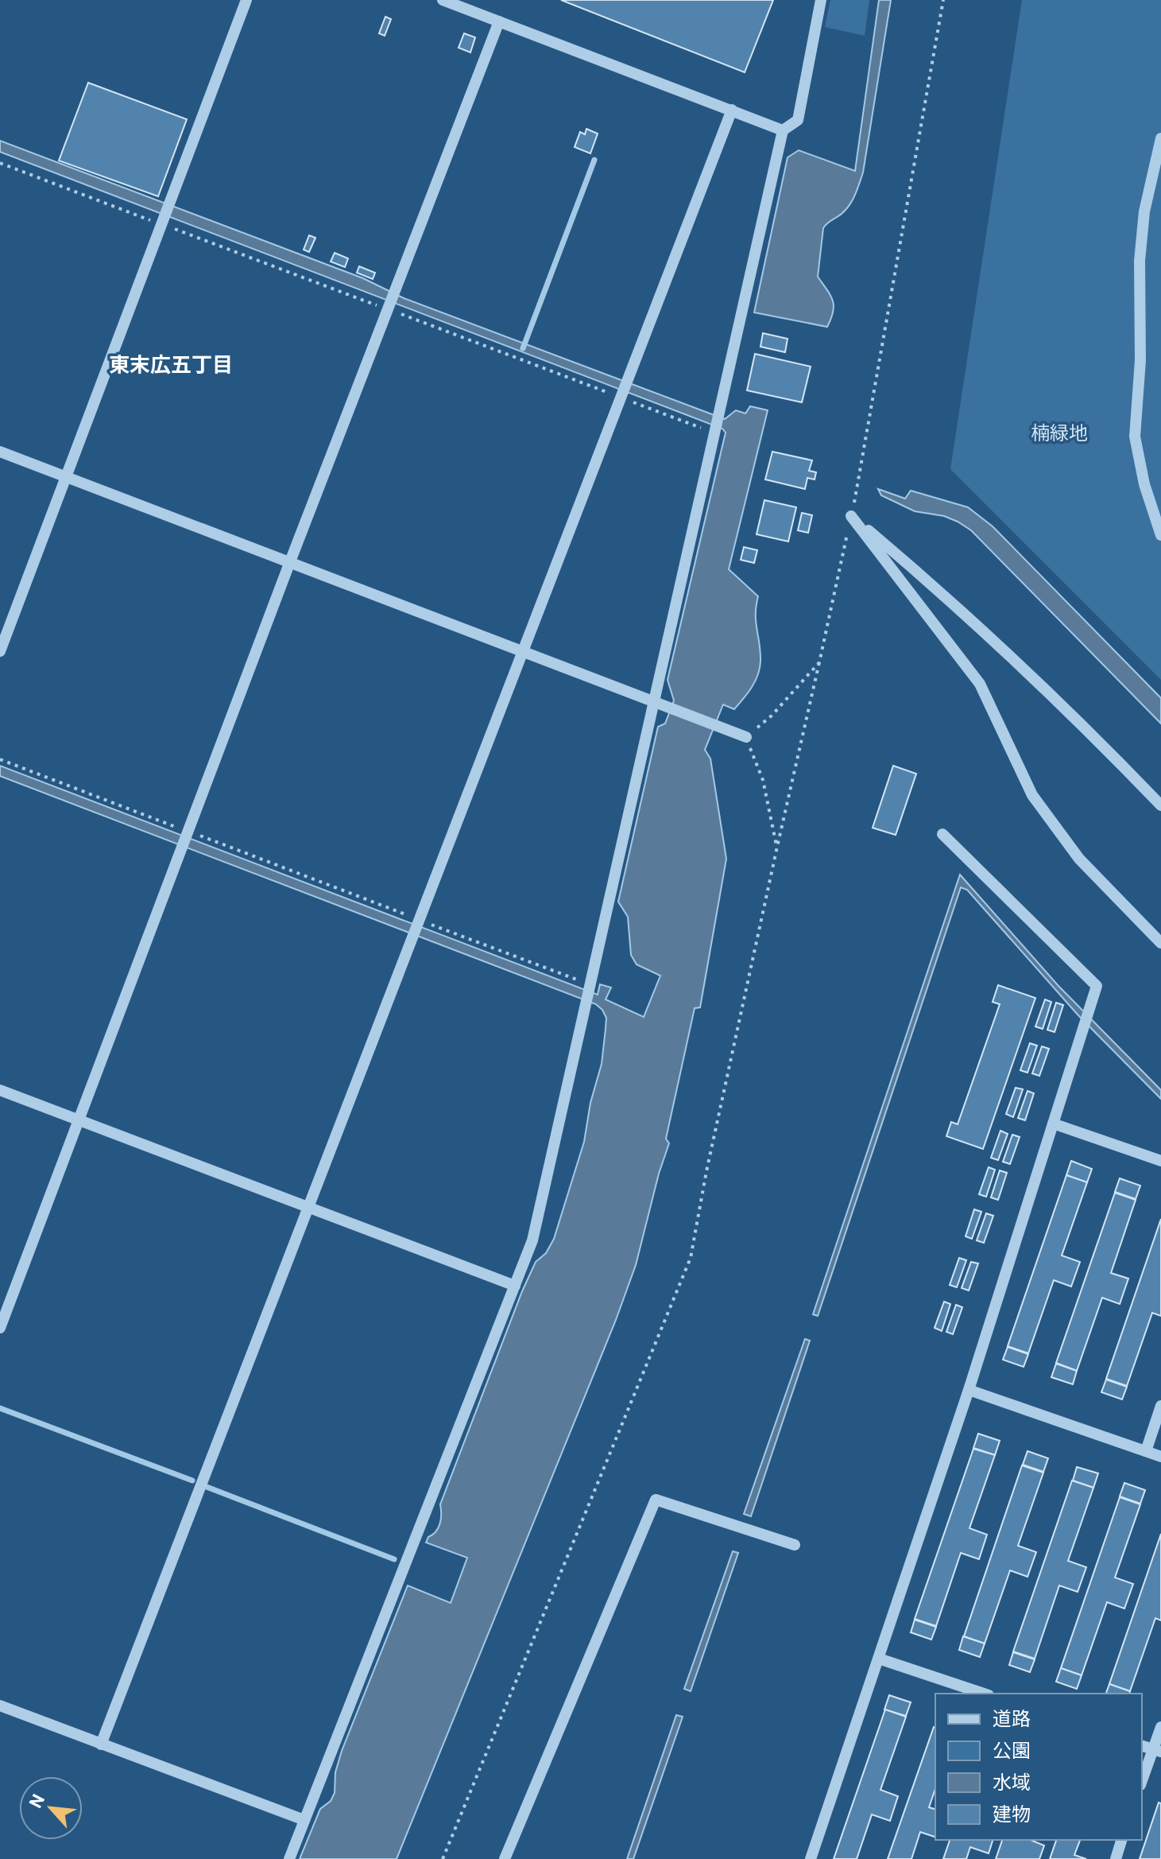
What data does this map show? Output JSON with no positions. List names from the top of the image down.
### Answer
{
  "districts": ["東末広五丁目"],
  "parks": ["楠緑地"],
  "legend": [
    "道路",
    "公園",
    "水域",
    "建物"
  ],
  "north": "top left"
}
